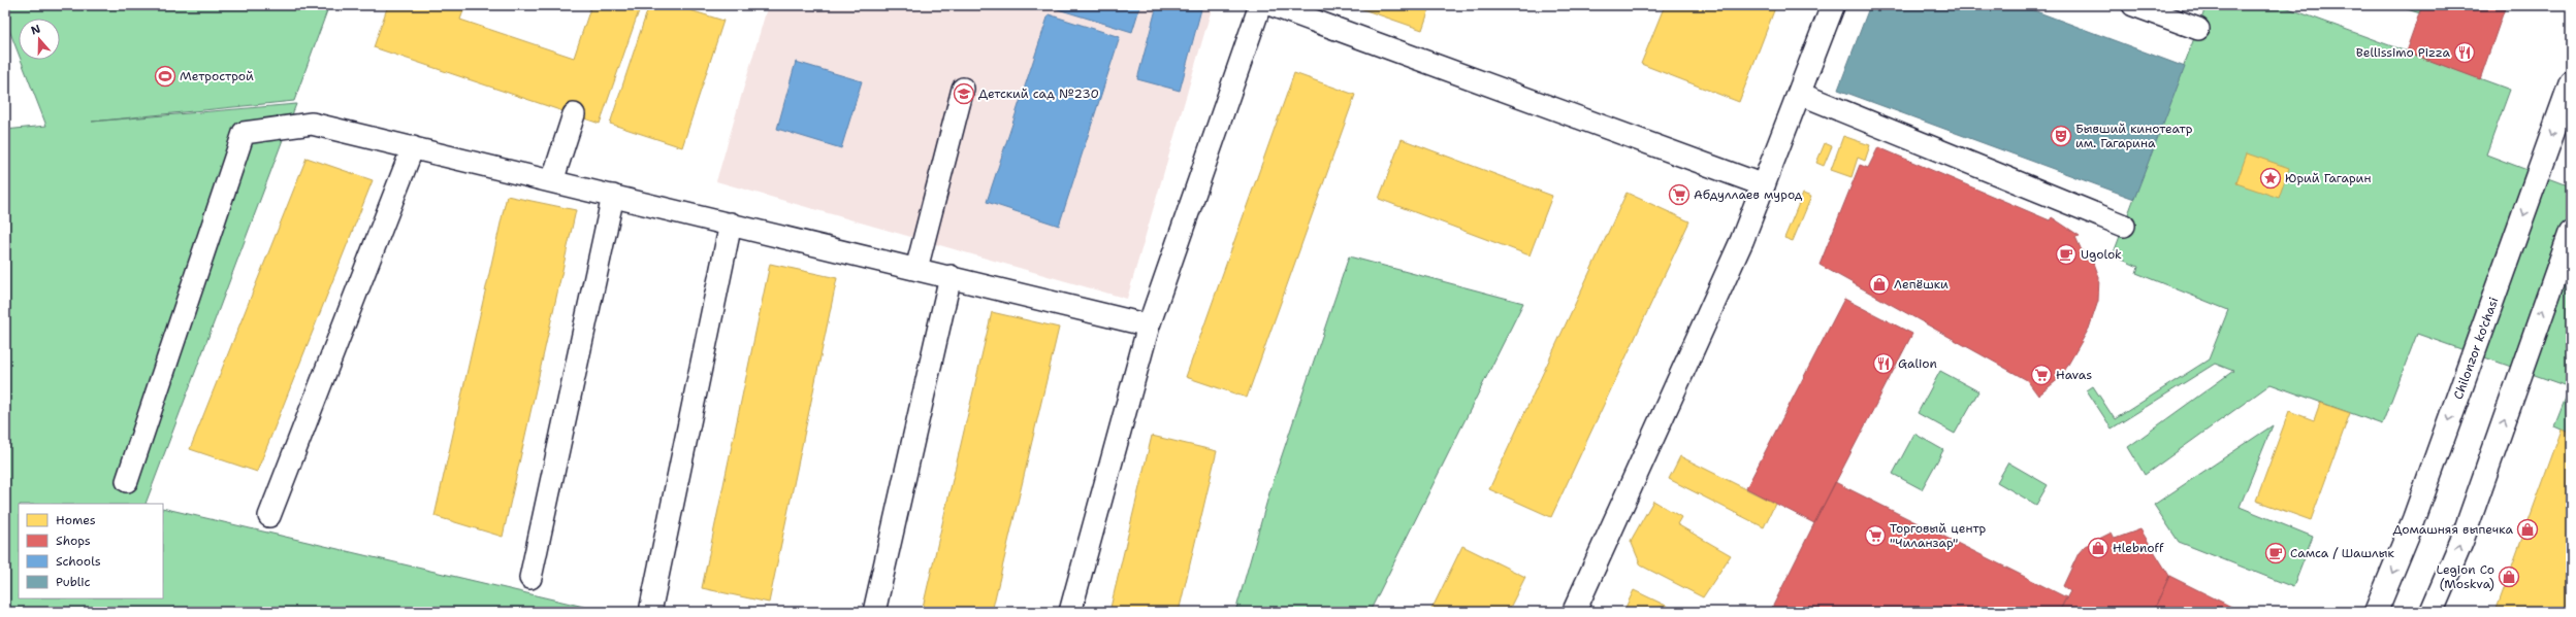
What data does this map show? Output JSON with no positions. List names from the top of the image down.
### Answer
{
  "streets": {
    "main road": ["Chilonzor ko'chasi"]
  },
  "places": {
    "restaurant": ["Bellissimo Pizza", "Galion"],
    "sports": ["Метрострой"],
    "school or university": ["Детский сад №230"],
    "theatre": ["Бывший кинотеатр им. Гагарина"],
    "place": ["Юрий Гагарин"],
    "supermarket": ["Абдуллаев мурод", "Havas", "Торговый центр \"Чиланзар\""],
    "cafe": ["Ugolok", "Самса / Шашлык"],
    "shop": [
      "Лепёшки",
      "Домашняя выпечка",
      "Hlebnoff",
      "Legion Co (Moskva)"
    ]
  },
  "legend": [
    "Homes",
    "Shops",
    "Schools",
    "Public"
  ],
  "north": "top"
}
